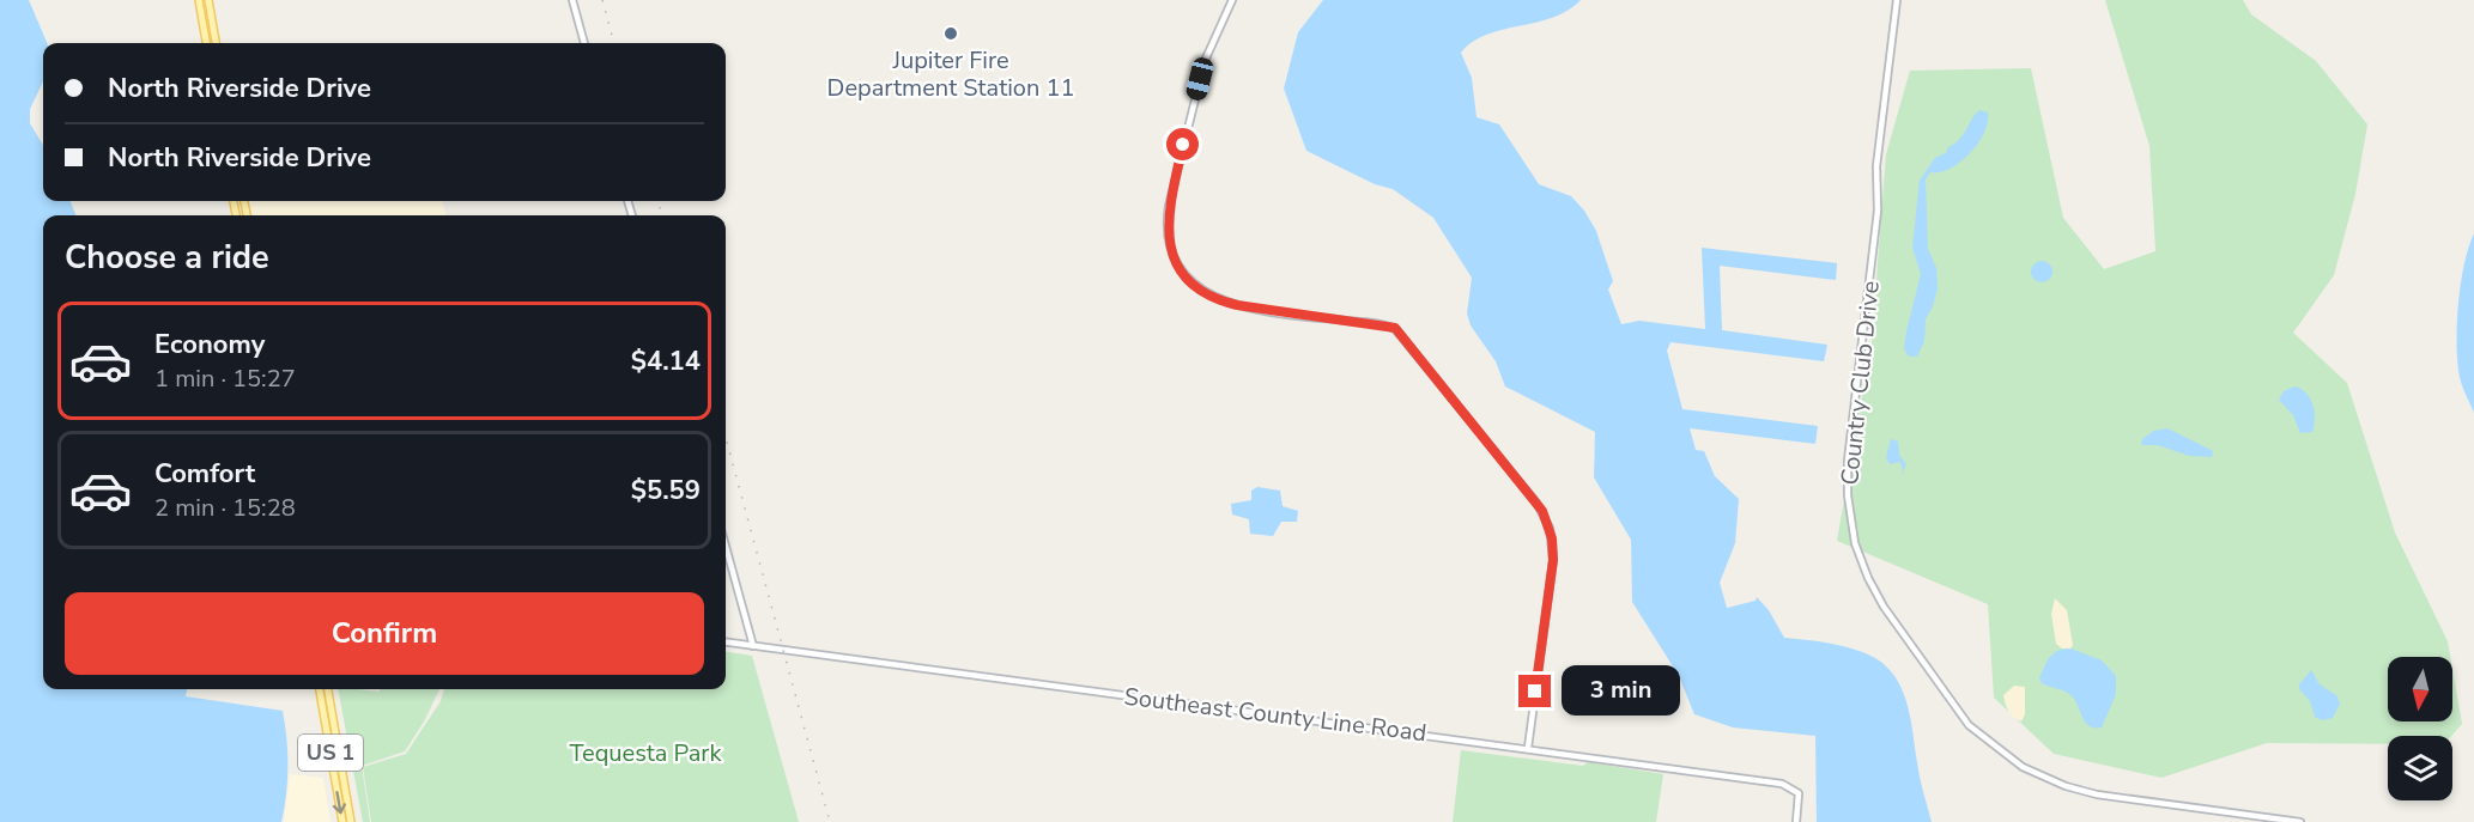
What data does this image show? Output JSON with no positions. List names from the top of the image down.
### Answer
{
  "streets": {
    "main road": ["US 1"],
    "street": ["Country Club Drive", "Southeast County Line Road"]
  },
  "parks": ["Tequesta Park"],
  "places": ["Jupiter Fire Department Station 11"],
  "north": "bottom",
  "page": {
    "banner": ["North Riverside Drive", "North Riverside Drive"],
    "heading": "Choose a ride",
    "list": [
      {
        "name": "Economy",
        "note": "1 min · 15:27",
        "value": "$4.14"
      },
      {
        "name": "Comfort",
        "note": "2 min · 15:28",
        "value": "$5.59"
      }
    ],
    "buttons": "Confirm",
    "bubble": "3 min"
  }
}
